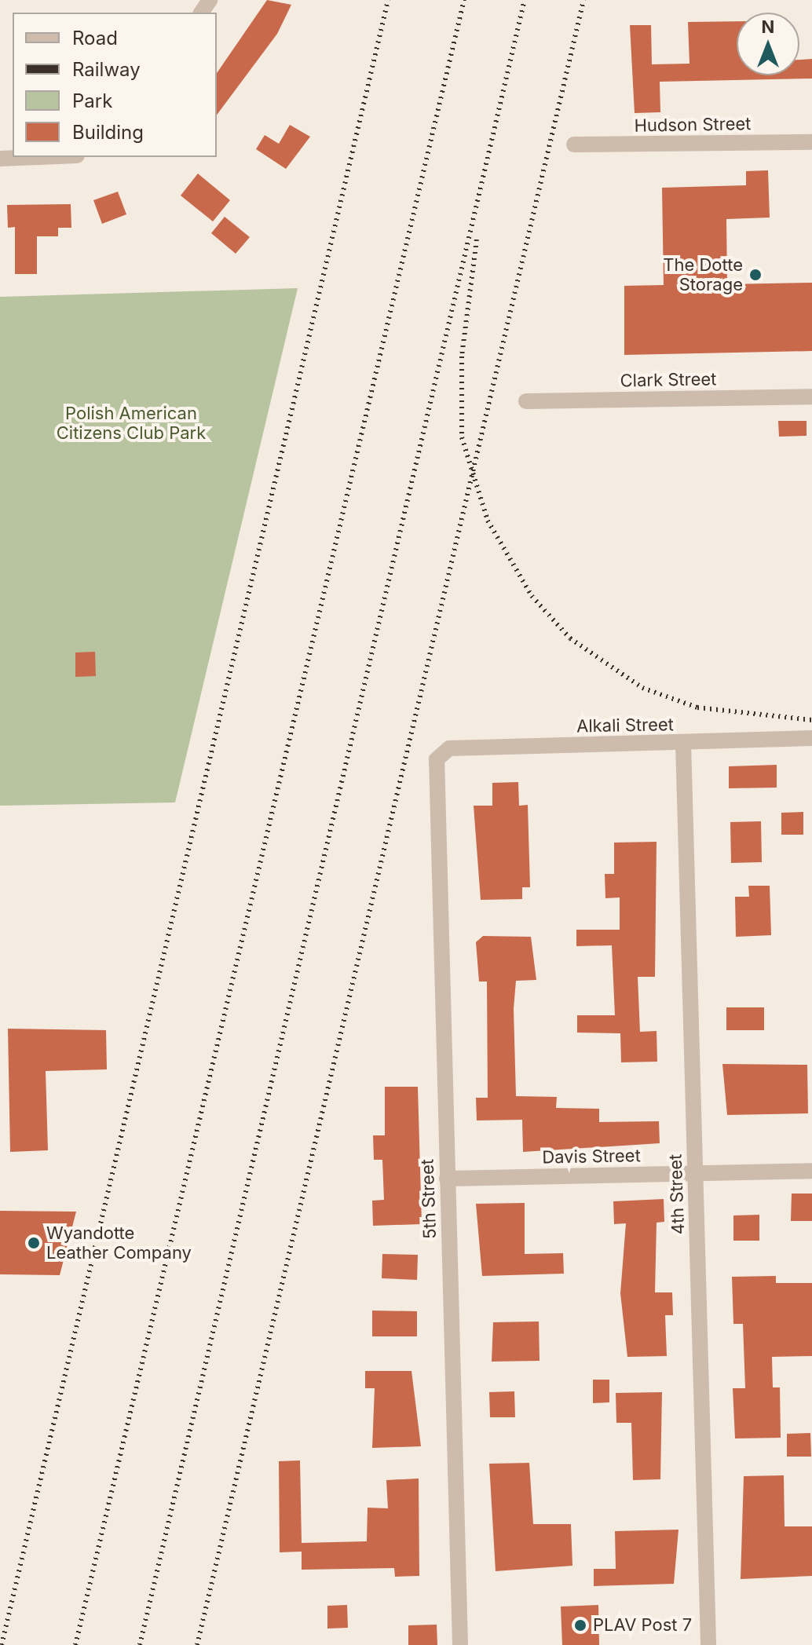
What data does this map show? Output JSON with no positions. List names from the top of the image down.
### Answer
{
  "streets": {
    "street": [
      "Hudson Street",
      "Clark Street",
      "Alkali Street",
      "Davis Street",
      "4th Street",
      "5th Street"
    ]
  },
  "crossings": [
    ["Alkali Street", "4th Street"],
    ["Alkali Street", "5th Street"],
    ["Davis Street", "4th Street"],
    ["Davis Street", "5th Street"]
  ],
  "parks": ["Polish American Citizens Club Park"],
  "places": ["The Dotte Storage", "Wyandotte Leather Company", "PLAV Post 7"],
  "legend": [
    "Road",
    "Railway",
    "Park",
    "Building"
  ],
  "north": "top"
}
